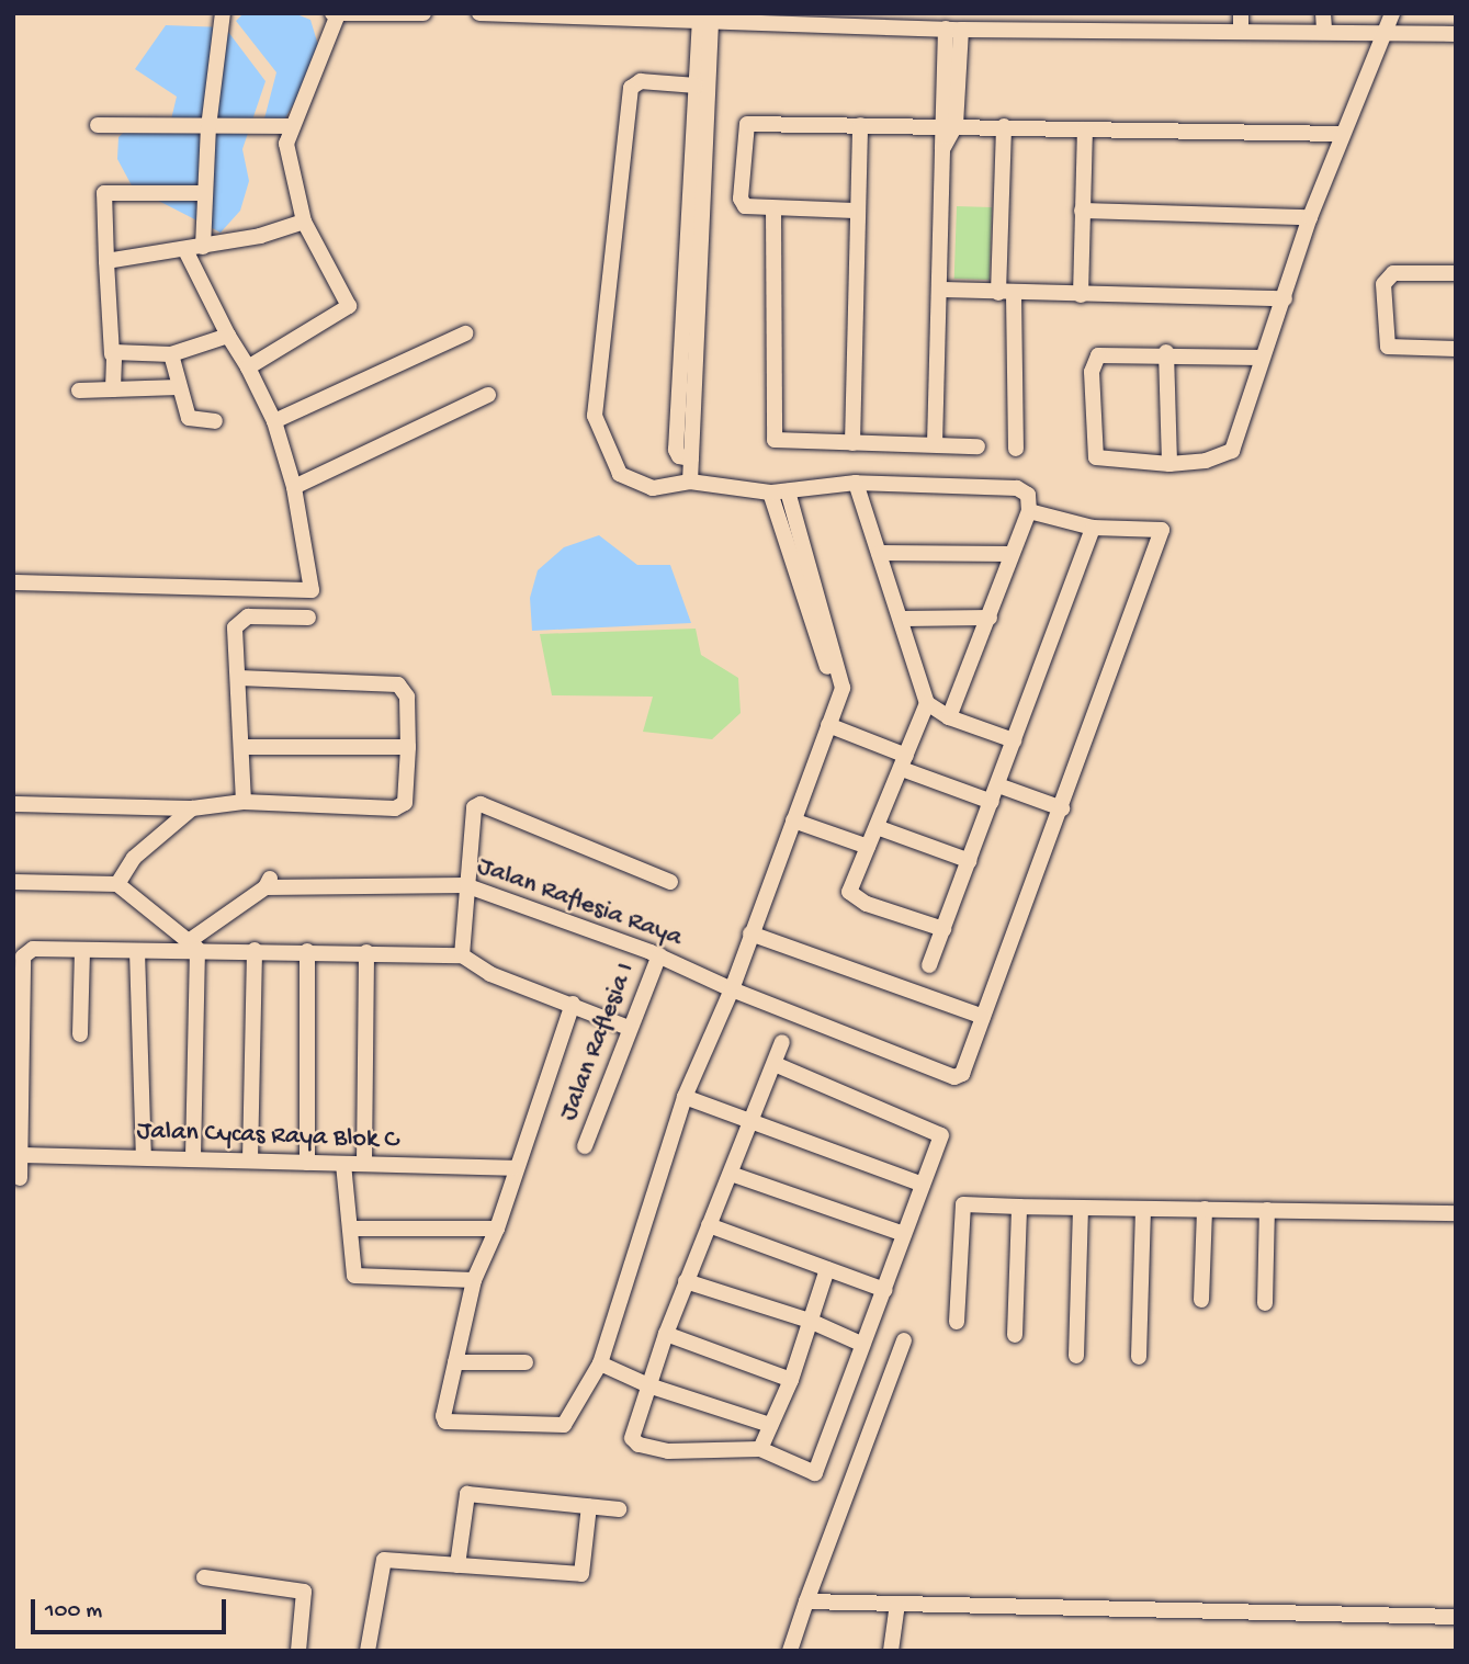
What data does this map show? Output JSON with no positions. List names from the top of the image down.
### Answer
{
  "streets": {
    "street": ["Jalan Raflesia Raya", "Jalan Raflesia I", "Jalan Cycas Raya Blok C"]
  },
  "crossings": [
    ["Jalan Raflesia Raya", "Jalan Raflesia I"]
  ],
  "scale_bar": "100 m"
}
